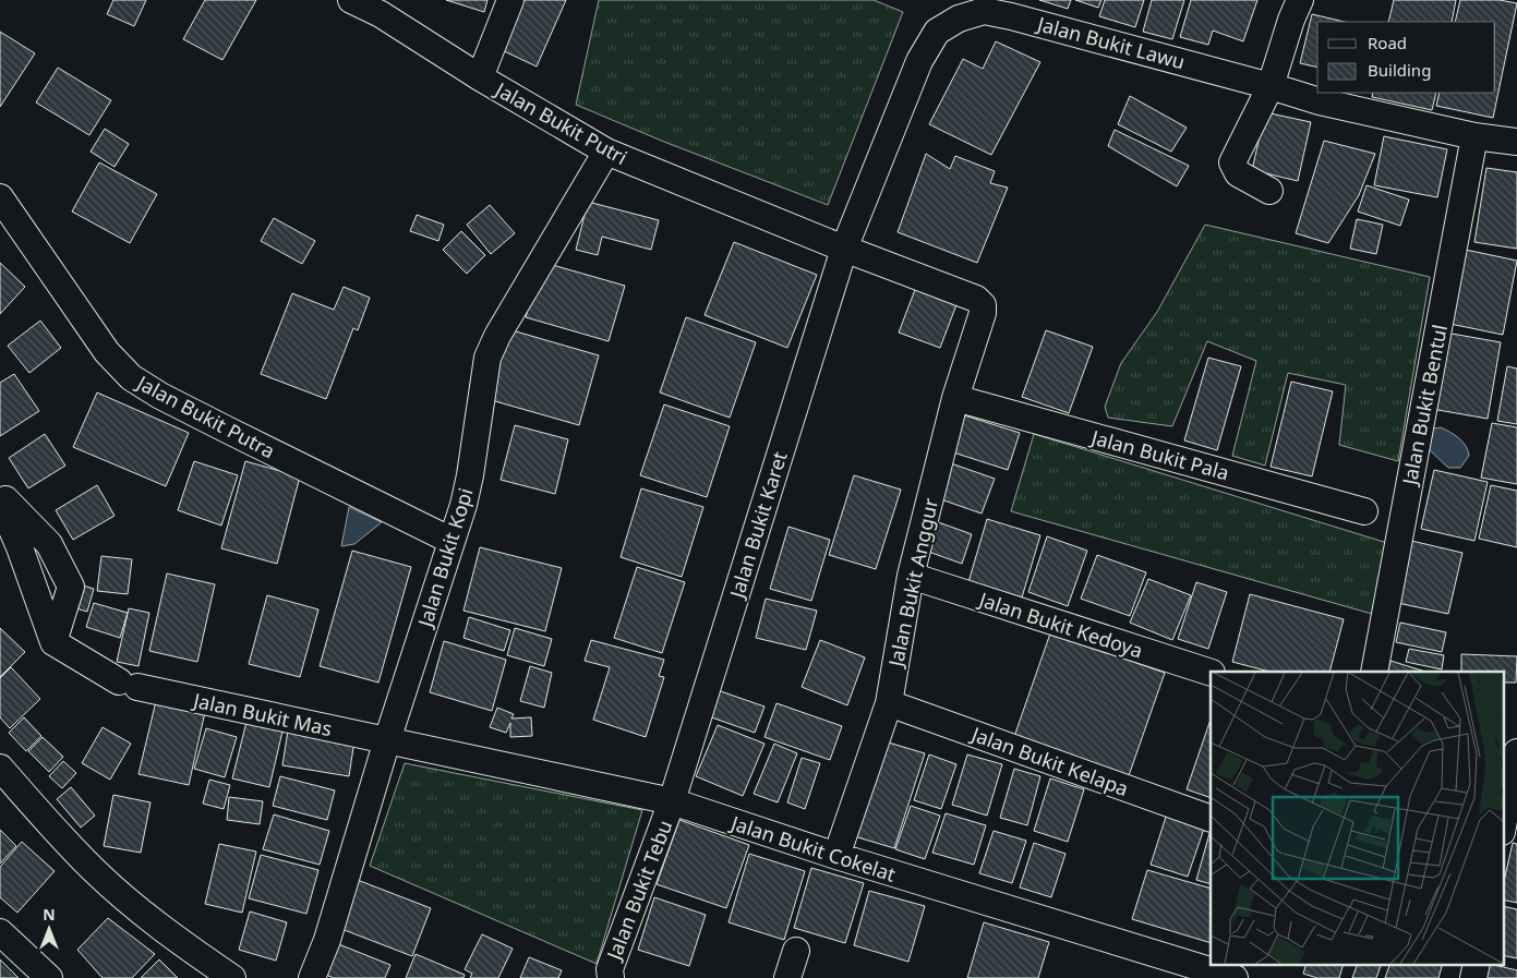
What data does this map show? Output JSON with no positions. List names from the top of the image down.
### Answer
{
  "streets": {
    "street": [
      "Jalan Bukit Lawu",
      "Jalan Bukit Putri",
      "Jalan Bukit Bentul",
      "Jalan Bukit Putra",
      "Jalan Bukit Pala",
      "Jalan Bukit Karet",
      "Jalan Bukit Kopi",
      "Jalan Bukit Anggur",
      "Jalan Bukit Kedoya",
      "Jalan Bukit Mas",
      "Jalan Bukit Kelapa",
      "Jalan Bukit Cokelat",
      "Jalan Bukit Tebu"
    ]
  },
  "crossings": [
    ["Jalan Bukit Lawu", "Jalan Bukit Putri"],
    ["Jalan Bukit Lawu", "Jalan Bukit Bentul"],
    ["Jalan Bukit Lawu", "Jalan Bukit Karet"],
    ["Jalan Bukit Putri", "Jalan Bukit Karet"],
    ["Jalan Bukit Putri", "Jalan Bukit Kopi"],
    ["Jalan Bukit Putri", "Jalan Bukit Anggur"],
    ["Jalan Bukit Putra", "Jalan Bukit Kopi"],
    ["Jalan Bukit Pala", "Jalan Bukit Anggur"],
    ["Jalan Bukit Karet", "Jalan Bukit Cokelat"],
    ["Jalan Bukit Karet", "Jalan Bukit Tebu"],
    ["Jalan Bukit Kopi", "Jalan Bukit Mas"],
    ["Jalan Bukit Kopi", "Jalan Bukit Cokelat"],
    ["Jalan Bukit Anggur", "Jalan Bukit Kedoya"],
    ["Jalan Bukit Anggur", "Jalan Bukit Kelapa"],
    ["Jalan Bukit Anggur", "Jalan Bukit Cokelat"],
    ["Jalan Bukit Mas", "Jalan Bukit Cokelat"],
    ["Jalan Bukit Cokelat", "Jalan Bukit Tebu"]
  ],
  "legend": ["Road", "Building"],
  "north": "top"
}
